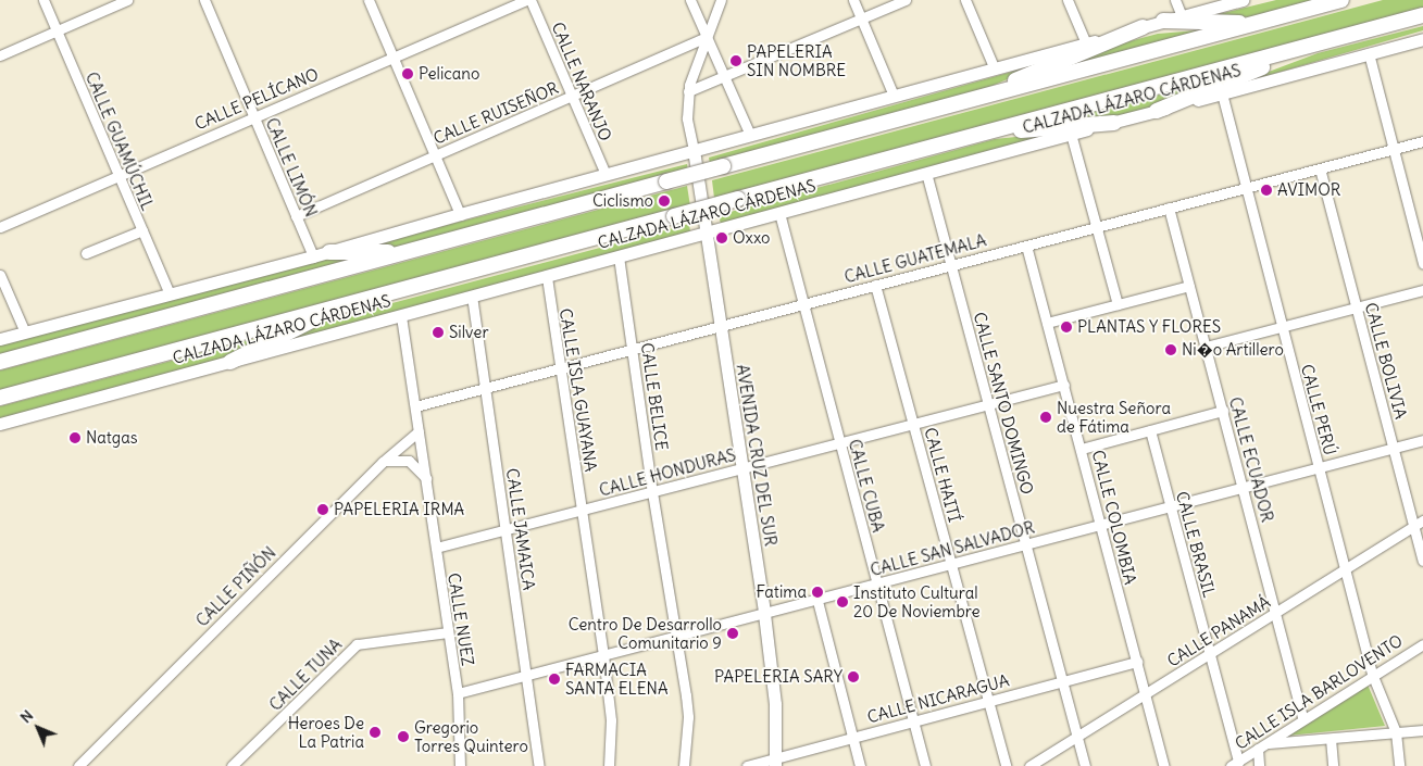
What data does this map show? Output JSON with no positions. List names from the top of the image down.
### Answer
{
  "streets": {
    "highway": ["CALZADA LÁZARO CÁRDENAS"],
    "main road": ["AVENIDA CRUZ DEL SUR"],
    "street": [
      "CALLE NARANJO",
      "CALLE PELÍCANO",
      "CALLE RUISEÑOR",
      "CALLE GUAMÚCHIL",
      "CALLE LIMÓN",
      "CALLE GUATEMALA",
      "CALLE BOLIVIA",
      "CALLE ISLA GUAYANA",
      "CALLE BELICE",
      "CALLE SANTO DOMINGO",
      "CALLE PERÚ",
      "CALLE ECUADOR",
      "CALLE HONDURAS",
      "CALLE HAITÍ",
      "CALLE CUBA",
      "CALLE COLOMBIA",
      "CALLE JAMAICA",
      "CALLE BRASIL",
      "CALLE SAN SALVADOR",
      "CALLE PIÑÓN",
      "CALLE NUEZ",
      "CALLE PANAMÁ",
      "CALLE TUNA",
      "CALLE ISLA BARLOVENTO",
      "CALLE NICARAGUA"
    ]
  },
  "crossings": [
    ["CALLE NARANJO", "CALLE RUISEÑOR"],
    ["CALLE PELÍCANO", "CALLE GUAMÚCHIL"],
    ["CALLE PELÍCANO", "CALLE LIMÓN"],
    ["CALZADA LÁZARO CÁRDENAS", "CALLE ISLA GUAYANA"],
    ["CALZADA LÁZARO CÁRDENAS", "CALLE BELICE"],
    ["CALZADA LÁZARO CÁRDENAS", "CALLE SANTO DOMINGO"],
    ["CALZADA LÁZARO CÁRDENAS", "CALLE PERÚ"],
    ["CALZADA LÁZARO CÁRDENAS", "AVENIDA CRUZ DEL SUR"],
    ["CALZADA LÁZARO CÁRDENAS", "CALLE CUBA"],
    ["CALZADA LÁZARO CÁRDENAS", "CALLE JAMAICA"],
    ["CALZADA LÁZARO CÁRDENAS", "CALLE NUEZ"],
    ["CALLE RUISEÑOR", "CALLE LIMÓN"],
    ["CALLE GUATEMALA", "CALLE BOLIVIA"],
    ["CALLE GUATEMALA", "CALLE ISLA GUAYANA"],
    ["CALLE GUATEMALA", "CALLE BELICE"],
    ["CALLE GUATEMALA", "CALLE SANTO DOMINGO"],
    ["CALLE GUATEMALA", "CALLE PERÚ"],
    ["CALLE GUATEMALA", "AVENIDA CRUZ DEL SUR"],
    ["CALLE GUATEMALA", "CALLE ECUADOR"],
    ["CALLE GUATEMALA", "CALLE HAITÍ"],
    ["CALLE GUATEMALA", "CALLE CUBA"],
    ["CALLE GUATEMALA", "CALLE COLOMBIA"],
    ["CALLE GUATEMALA", "CALLE JAMAICA"],
    ["CALLE GUATEMALA", "CALLE NUEZ"],
    ["CALLE BOLIVIA", "CALLE SAN SALVADOR"],
    ["CALLE BOLIVIA", "CALLE PANAMÁ"],
    ["CALLE ISLA GUAYANA", "CALLE HONDURAS"],
    ["CALLE ISLA GUAYANA", "CALLE SAN SALVADOR"],
    ["CALLE BELICE", "CALLE HONDURAS"],
    ["CALLE BELICE", "CALLE SAN SALVADOR"],
    ["CALLE SANTO DOMINGO", "CALLE HONDURAS"],
    ["CALLE SANTO DOMINGO", "CALLE SAN SALVADOR"],
    ["CALLE SANTO DOMINGO", "CALLE PANAMÁ"],
    ["CALLE SANTO DOMINGO", "CALLE NICARAGUA"],
    ["CALLE PERÚ", "CALLE SAN SALVADOR"],
    ["CALLE PERÚ", "CALLE PANAMÁ"],
    ["CALLE PERÚ", "CALLE ISLA BARLOVENTO"],
    ["AVENIDA CRUZ DEL SUR", "CALLE HONDURAS"],
    ["AVENIDA CRUZ DEL SUR", "CALLE SAN SALVADOR"],
    ["AVENIDA CRUZ DEL SUR", "CALLE NICARAGUA"],
    ["CALLE ECUADOR", "CALLE SAN SALVADOR"],
    ["CALLE ECUADOR", "CALLE PANAMÁ"],
    ["CALLE ECUADOR", "CALLE ISLA BARLOVENTO"],
    ["CALLE HONDURAS", "CALLE HAITÍ"],
    ["CALLE HONDURAS", "CALLE CUBA"],
    ["CALLE HONDURAS", "CALLE COLOMBIA"],
    ["CALLE HONDURAS", "CALLE JAMAICA"],
    ["CALLE HONDURAS", "CALLE NUEZ"],
    ["CALLE HAITÍ", "CALLE SAN SALVADOR"],
    ["CALLE HAITÍ", "CALLE NICARAGUA"],
    ["CALLE CUBA", "CALLE SAN SALVADOR"],
    ["CALLE CUBA", "CALLE NICARAGUA"],
    ["CALLE COLOMBIA", "CALLE SAN SALVADOR"],
    ["CALLE COLOMBIA", "CALLE PANAMÁ"],
    ["CALLE COLOMBIA", "CALLE NICARAGUA"],
    ["CALLE JAMAICA", "CALLE SAN SALVADOR"],
    ["CALLE BRASIL", "CALLE SAN SALVADOR"],
    ["CALLE BRASIL", "CALLE PANAMÁ"],
    ["CALLE BRASIL", "CALLE ISLA BARLOVENTO"],
    ["CALLE SAN SALVADOR", "CALLE NUEZ"],
    ["CALLE PIÑÓN", "CALLE NUEZ"],
    ["CALLE NUEZ", "CALLE TUNA"]
  ],
  "places": [
    "PAPELERIA SIN NOMBRE",
    "Pelicano",
    "AVIMOR",
    "Ciclismo",
    "Oxxo",
    "PLANTAS Y FLORES",
    "Silver",
    "Ni�o Artillero",
    "Nuestra Señora de Fátima",
    "Natgas",
    "PAPELERIA IRMA",
    "Fatima",
    "Instituto Cultural 20 De Noviembre",
    "Centro De Desarrollo Comunitario 9",
    "PAPELERIA SARY",
    "FARMACIA SANTA ELENA",
    "Heroes De La Patria",
    "Gregorio Torres Quintero"
  ],
  "north": "top left"
}
